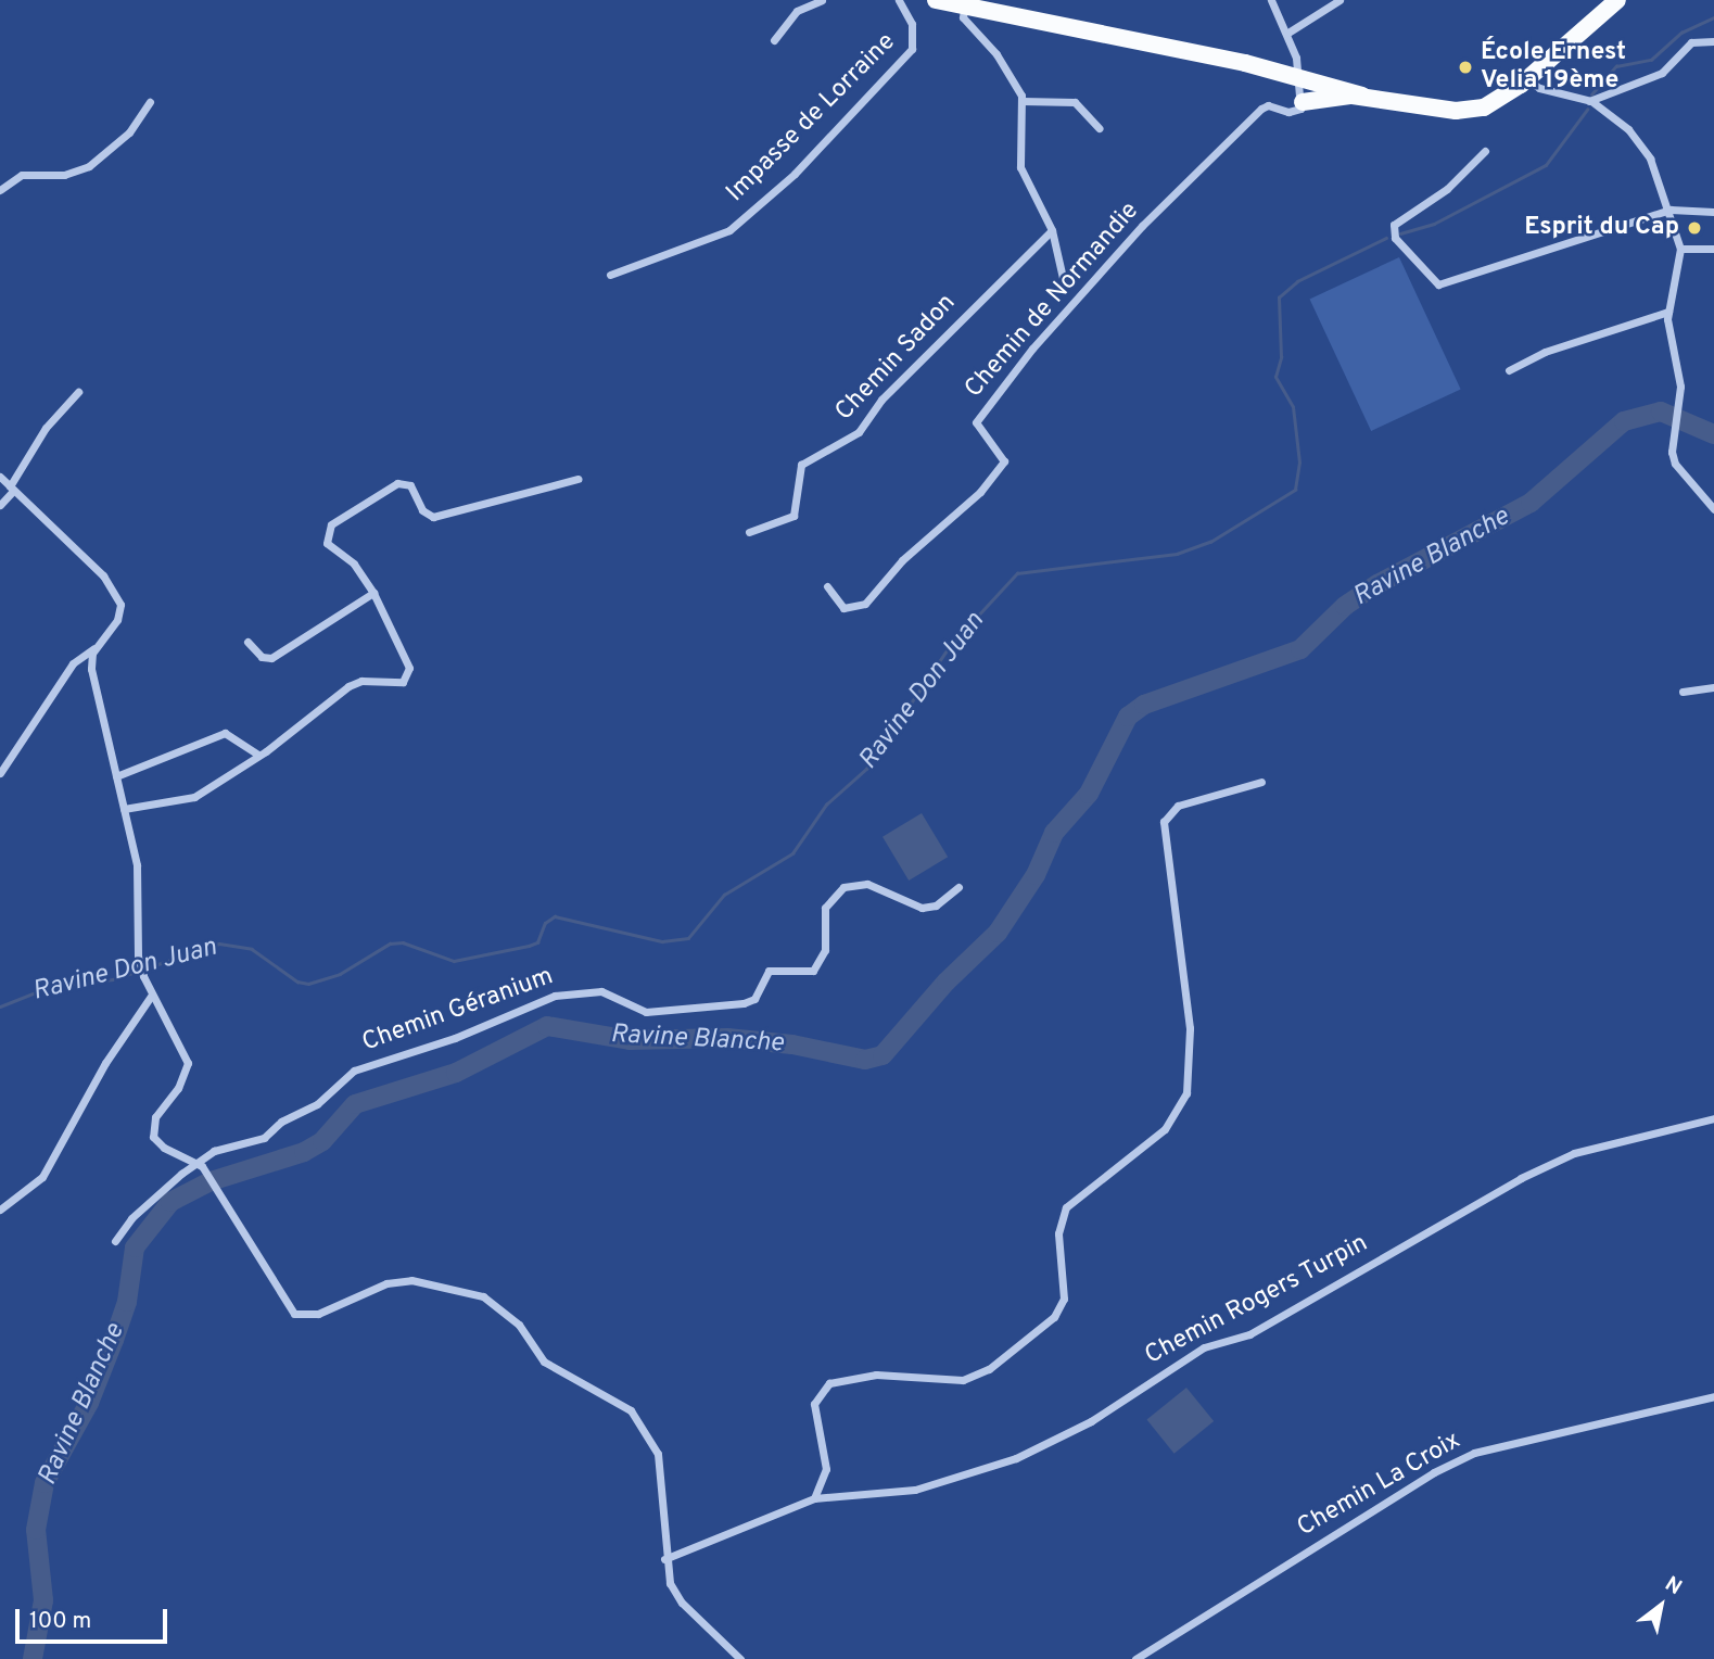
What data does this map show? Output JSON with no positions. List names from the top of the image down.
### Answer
{
  "streets": {
    "street": [
      "Impasse de Lorraine",
      "Chemin de Normandie",
      "Chemin Sadon",
      "Chemin Géranium",
      "Chemin Rogers Turpin",
      "Chemin La Croix"
    ]
  },
  "water": ["Ravine Blanche", "Ravine Don Juan"],
  "places": ["École Ernest Velia 19ème", "Esprit du Cap"],
  "scale_bar": "100 m",
  "north": "top right"
}
